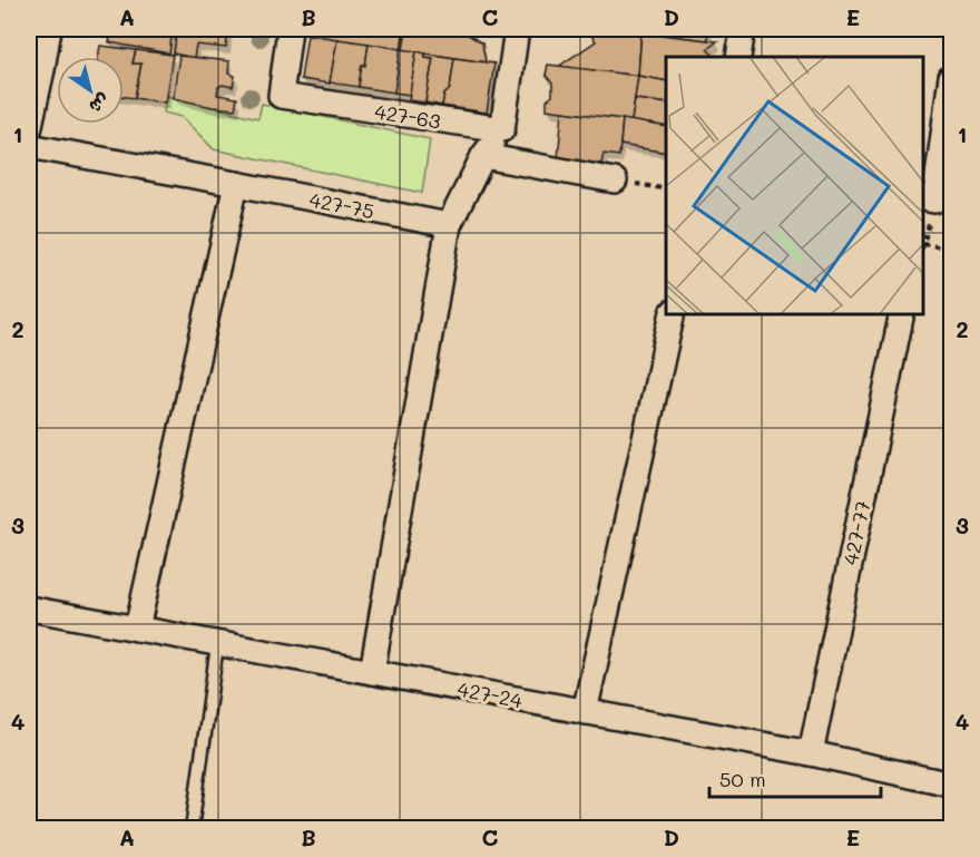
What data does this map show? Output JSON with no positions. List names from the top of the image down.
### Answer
{
  "streets": {
    "street": [
      "427-63",
      "427-75",
      "427-77",
      "427-24"
    ]
  },
  "crossings": [
    ["427-77", "427-24"]
  ],
  "scale_bar": "50 m",
  "north": "bottom right",
  "grid": {
    "columns": [
      "A",
      "B",
      "C",
      "D",
      "E"
    ],
    "rows": [
      "1",
      "2",
      "3",
      "4"
    ]
  }
}
